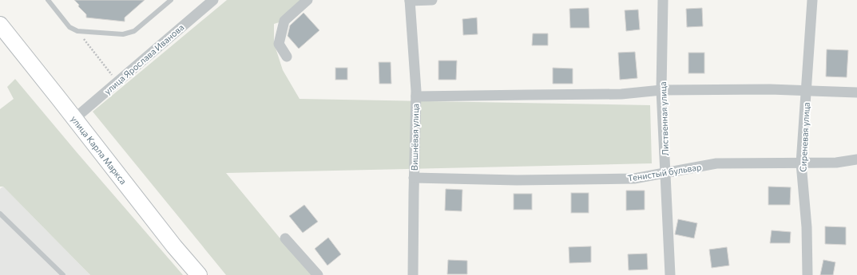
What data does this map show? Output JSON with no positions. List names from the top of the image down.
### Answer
{
  "streets": {
    "main road": ["улица Карла Маркса"],
    "street": [
      "улица Ярослава Иванова",
      "Лиственная улица",
      "Вишнёвая улица",
      "Сиреневая улица",
      "Тенистый бульвар"
    ]
  },
  "crossings": [
    ["улица Ярослава Иванова", "улица Карла Маркса"],
    ["Лиственная улица", "Тенистый бульвар"],
    ["Вишнёвая улица", "Тенистый бульвар"],
    ["Сиреневая улица", "Тенистый бульвар"]
  ]
}
